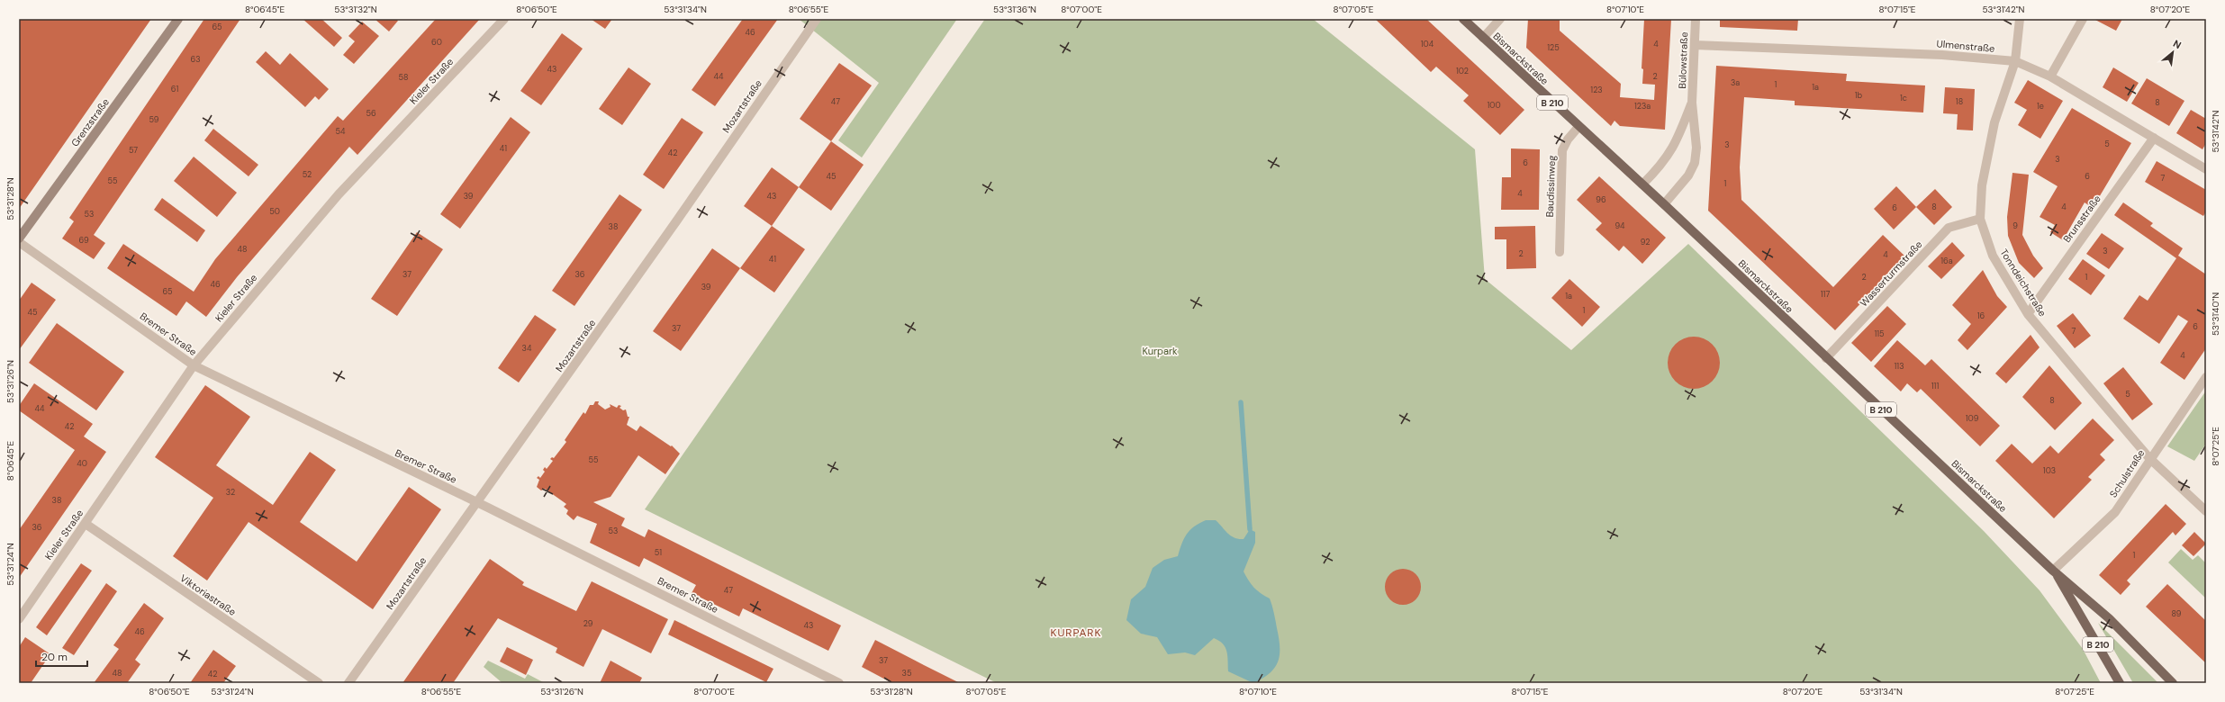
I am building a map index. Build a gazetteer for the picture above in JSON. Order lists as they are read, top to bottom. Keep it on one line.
{"streets":{"main road":["Bismarckstraße","B 210","Grenzstraße"],"street":["Ulmenstraße","Bülowstraße","Kieler Straße","Mozartstraße","Baudissinweg","Brunsstraße","Wasserturmstraße","Tonndeichstraße","Bremer Straße","Schulstraße","Viktoriastraße"]},"crossings":[["Ulmenstraße","Bülowstraße"],["Ulmenstraße","Brunsstraße"],["Ulmenstraße","Tonndeichstraße"],["Bismarckstraße","Bülowstraße"],["Bismarckstraße","Baudissinweg"],["Bismarckstraße","Wasserturmstraße"],["Bismarckstraße","Schulstraße"],["Kieler Straße","Bremer Straße"],["Kieler Straße","Viktoriastraße"],["Mozartstraße","Bremer Straße"],["Brunsstraße","Tonndeichstraße"],["Wasserturmstraße","Tonndeichstraße"],["Tonndeichstraße","Schulstraße"]],"districts":["KURPARK"],"parks":["Kurpark"],"house_numbers":["65","46","60","104","4","125","63","43","102","44","2","58","3a","1","1a","61","123","1b","1c","47","18","8","100","123a","1e","56","59","54","5","3","41","57","42","3","6","52","45","6","7","55","1","4","39","43","96","8","4","6","50","53","94","9","38","69","92","48","3","2","4","41","16a","37","36","2","1","46","39","65","117","1a","1","45","16","6","37","7","115","34","4","113","111","5","8","44","109","42","55","40","103","32","38","36","53","51","1","47","89","29","43","46","37","48","35","42"],"scale_bar":"20 m","north":"top right","coordinates":["8°06'45\"E","53°31'32\"N","8°06'50\"E","53°31'34\"N","8°06'55\"E","53°31'36\"N","8°07'00\"E","8°07'05\"E","8°07'10\"E","8°07'15\"E","53°31'42\"N","8°07'20\"E","53°31'28\"N","53°31'40\"N","53°31'26\"N","8°07'25\"E","53°31'24\"N"]}
